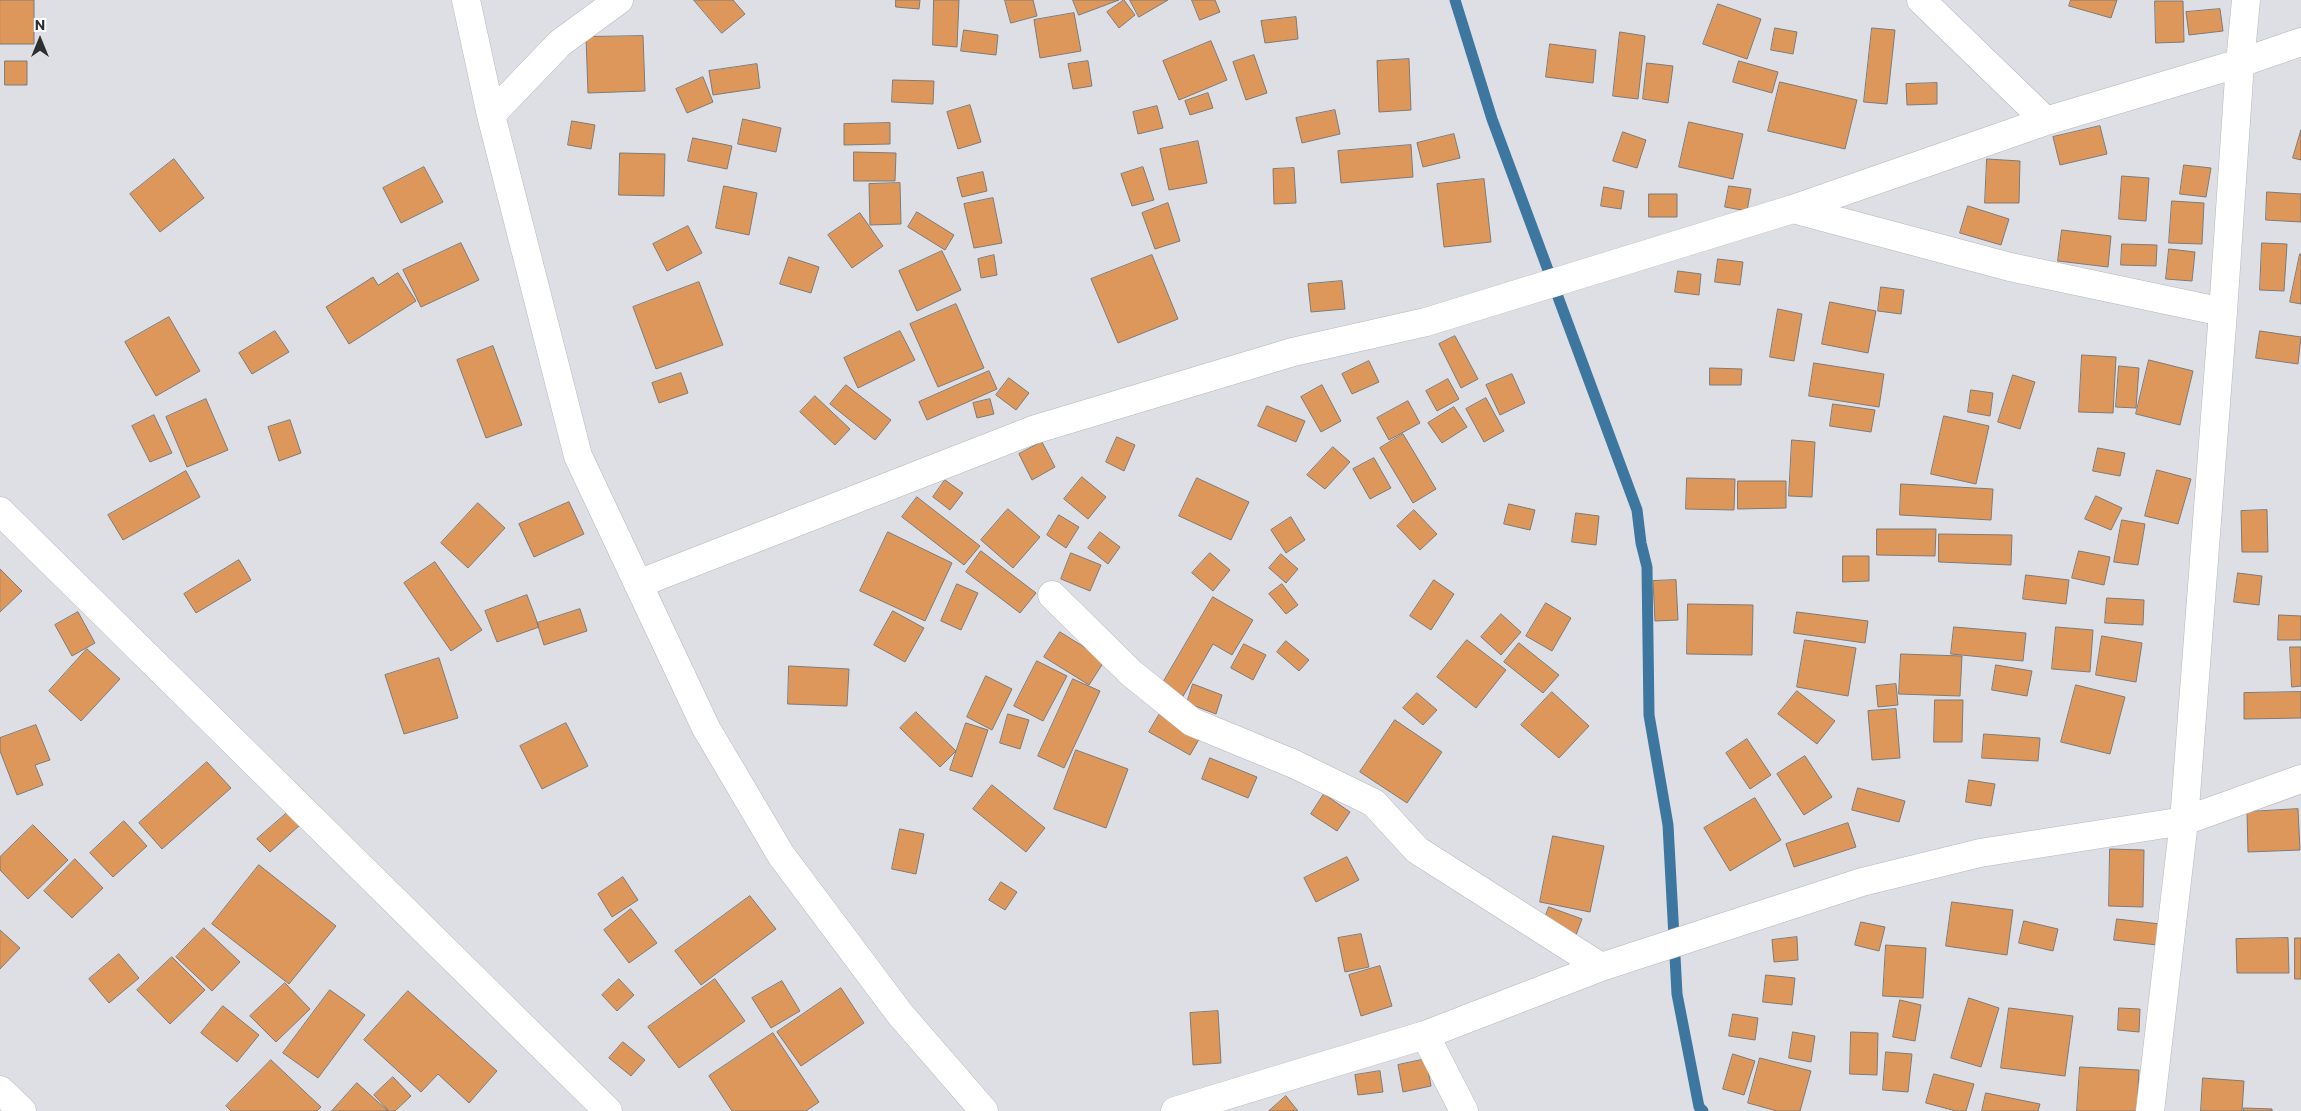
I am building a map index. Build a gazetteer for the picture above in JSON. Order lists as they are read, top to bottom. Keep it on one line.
{"north":"top"}
